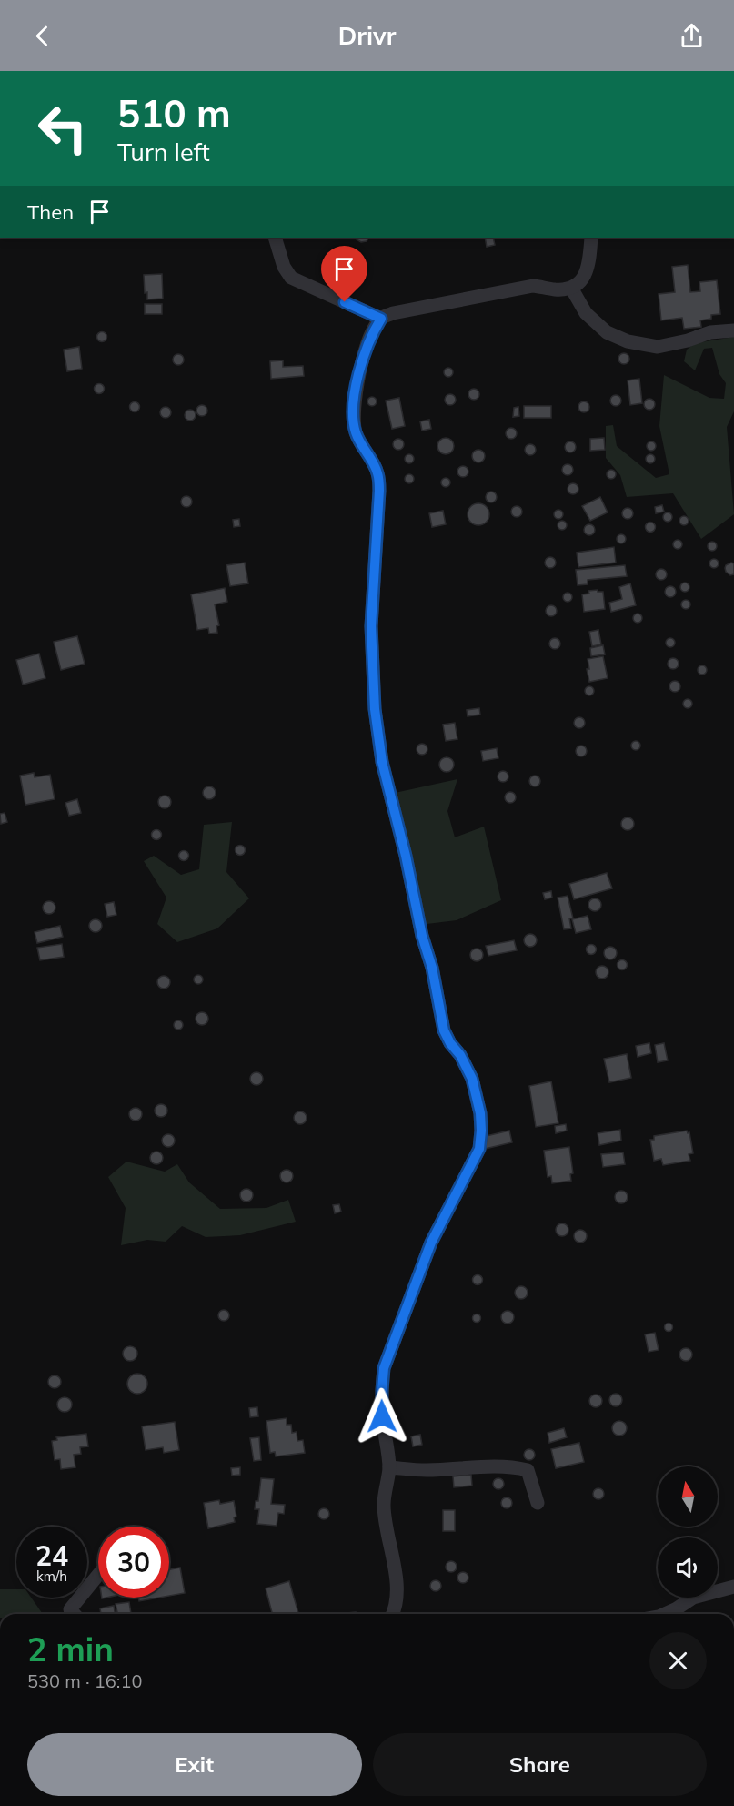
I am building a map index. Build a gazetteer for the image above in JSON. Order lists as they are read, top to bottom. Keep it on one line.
{"north":"top","page":{"header":"Drivr","turn":["510 m","Turn left"],"then":"Then","speed":"24 km/h","limit":"30","heading":["2 min","530 m · 16:10"],"buttons":["Exit","Share"]}}
